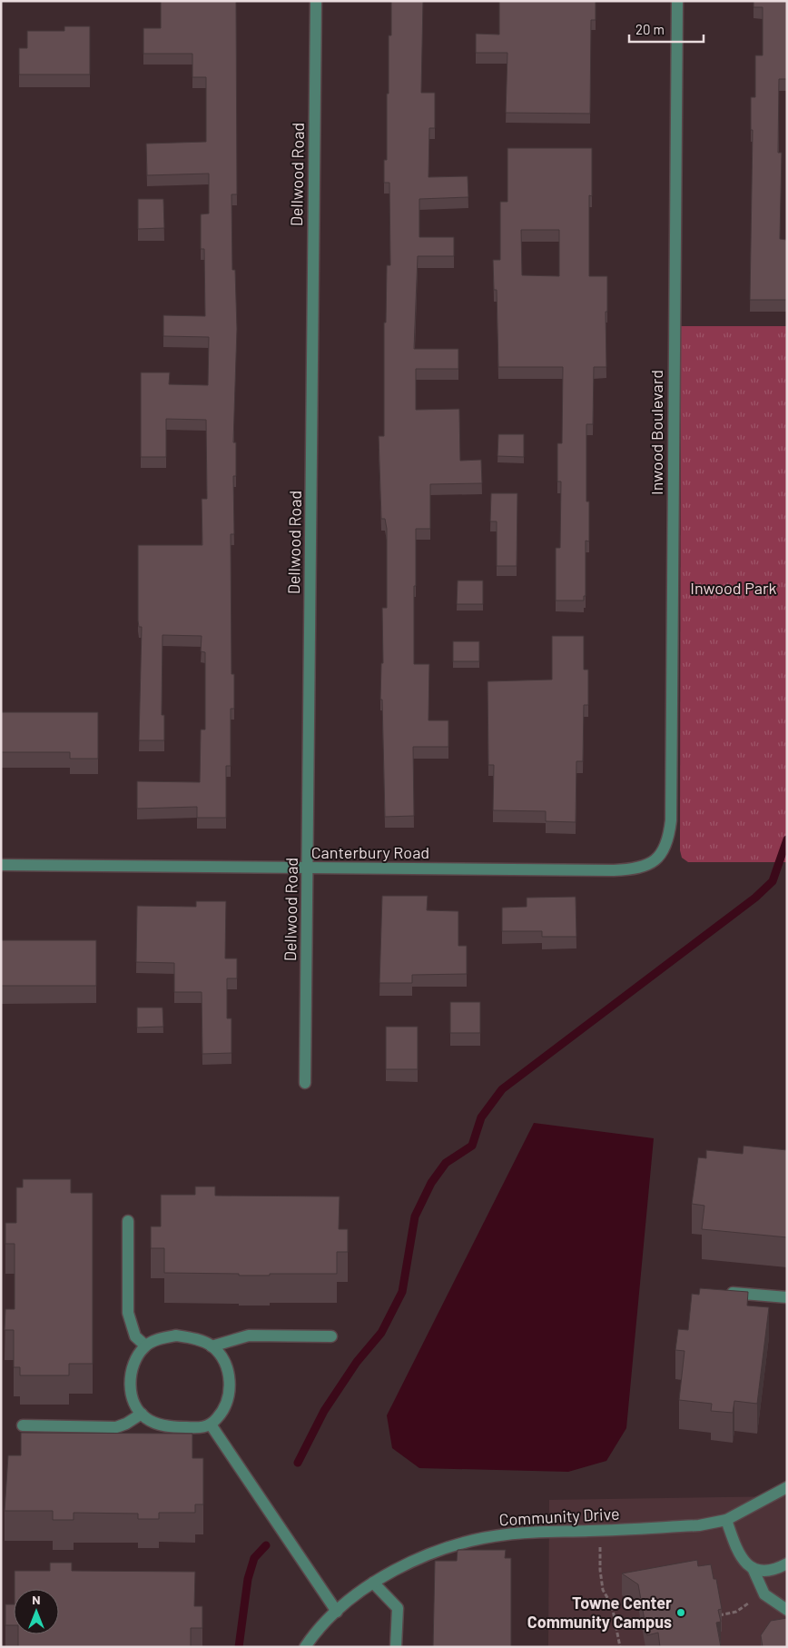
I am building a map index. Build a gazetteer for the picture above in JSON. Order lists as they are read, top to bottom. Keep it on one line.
{"streets":{"street":["Dellwood Road","Inwood Boulevard","Canterbury Road","Community Drive"]},"crossings":[["Dellwood Road","Canterbury Road"],["Inwood Boulevard","Canterbury Road"]],"parks":["Inwood Park"],"places":["Towne Center Community Campus"],"scale_bar":"20 m","north":"top"}
